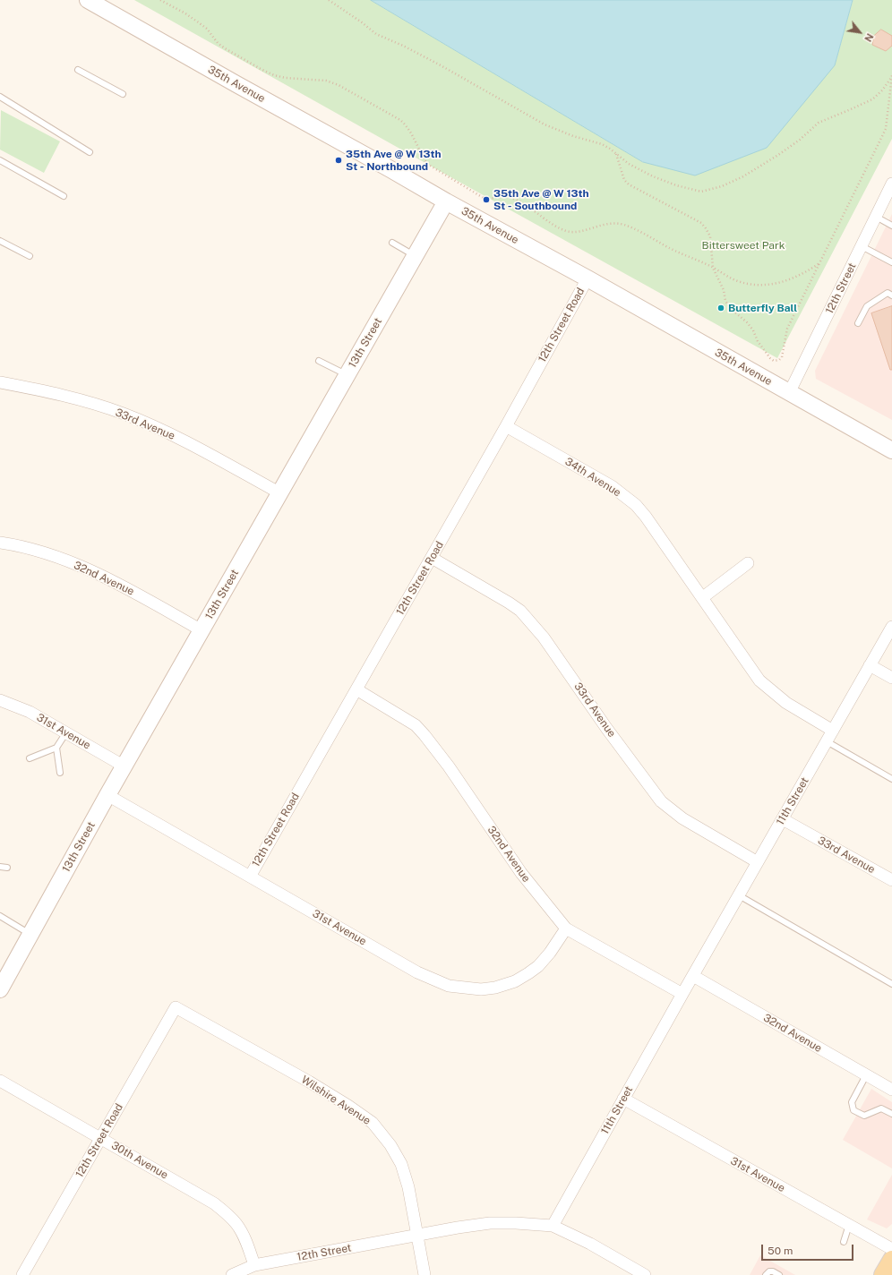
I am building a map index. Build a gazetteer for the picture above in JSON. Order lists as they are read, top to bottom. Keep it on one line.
{"streets":{"main road":["35th Avenue","13th Street"],"street":["12th Street","12th Street Road","33rd Avenue","34th Avenue","32nd Avenue","31st Avenue","11th Street","Wilshire Avenue","30th Avenue"]},"crossings":[["35th Avenue","12th Street"],["35th Avenue","12th Street Road"],["35th Avenue","13th Street"],["12th Street","11th Street"],["12th Street","Wilshire Avenue"],["12th Street","30th Avenue"],["12th Street Road","33rd Avenue"],["12th Street Road","34th Avenue"],["12th Street Road","32nd Avenue"],["12th Street Road","31st Avenue"],["12th Street Road","Wilshire Avenue"],["12th Street Road","30th Avenue"],["13th Street","33rd Avenue"],["13th Street","32nd Avenue"],["13th Street","31st Avenue"],["33rd Avenue","11th Street"],["34th Avenue","11th Street"],["32nd Avenue","31st Avenue"],["32nd Avenue","11th Street"],["31st Avenue","11th Street"]],"parks":["Bittersweet Park"],"places":["35th Ave @ W 13th St - Northbound","35th Ave @ W 13th St - Southbound","Butterfly Ball"],"scale_bar":"50 m","north":"bottom right"}
